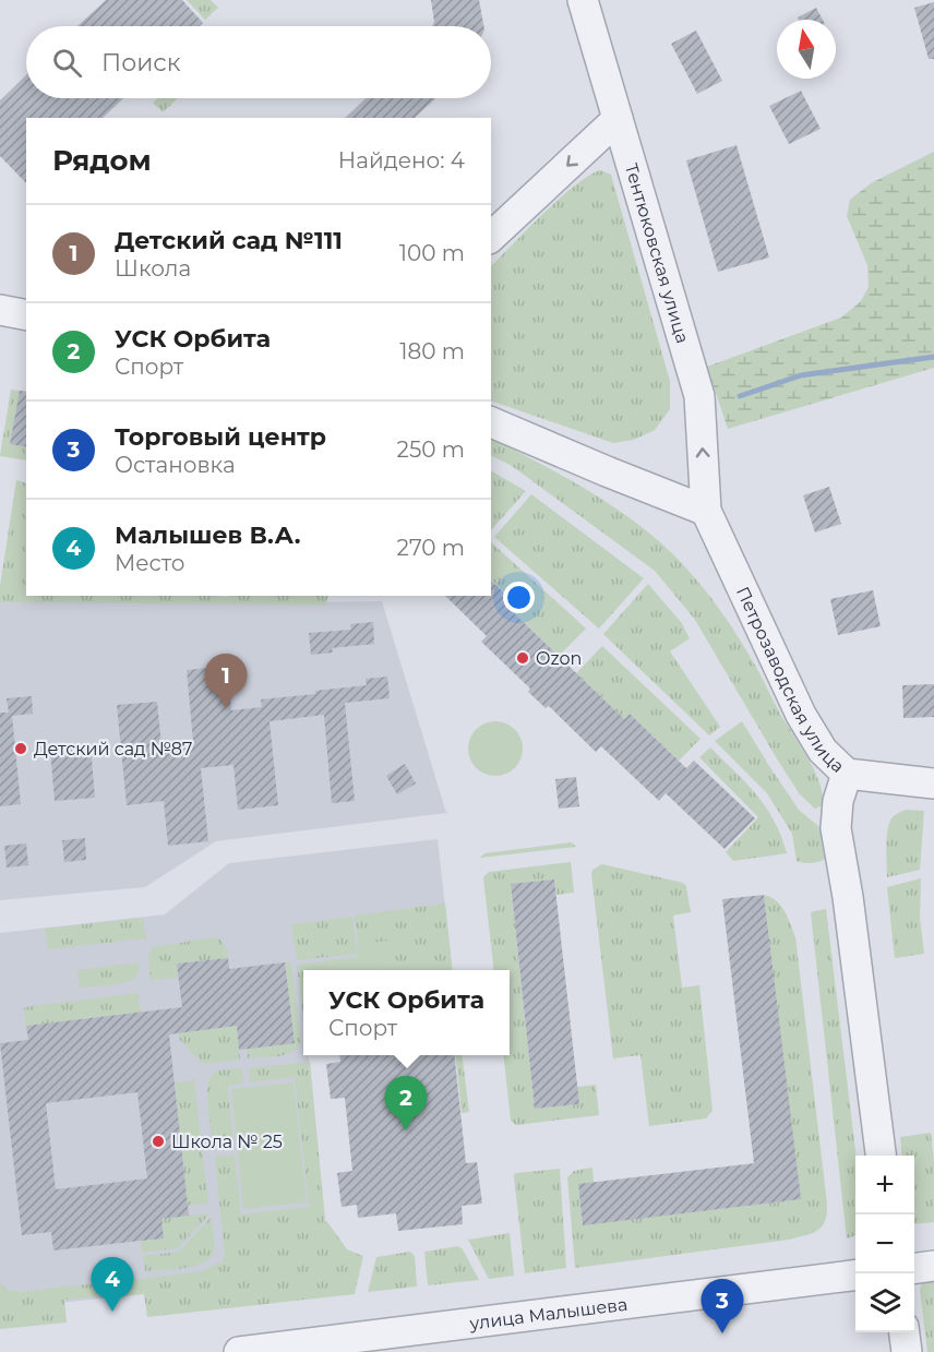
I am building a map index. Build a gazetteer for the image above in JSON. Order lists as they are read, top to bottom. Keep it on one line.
{"streets":{"street":["Тентюковская улица","Петрозаводская улица","улица Малышева"]},"crossings":[["Тентюковская улица","Петрозаводская улица"]],"one_way":["Тентюковская улица"],"places":["Ozon","Детский сад №87","Школа № 25"],"north":"top","page":{"search":"Поиск","heading":["Рядом","Найдено: 4"],"list":[{"mark":"1","name":"Детский сад №111","note":"Школа","value":"100 m"},{"mark":"2","name":"УСК Орбита","note":"Спорт","value":"180 m"},{"mark":"3","name":"Торговый центр","note":"Остановка","value":"250 m"},{"mark":"4","name":"Малышев В.А.","note":"Место","value":"270 m"}],"pins":["1","2","4","3"],"popup":["УСК Орбита","Спорт"],"map_buttons":["+","−"]}}
